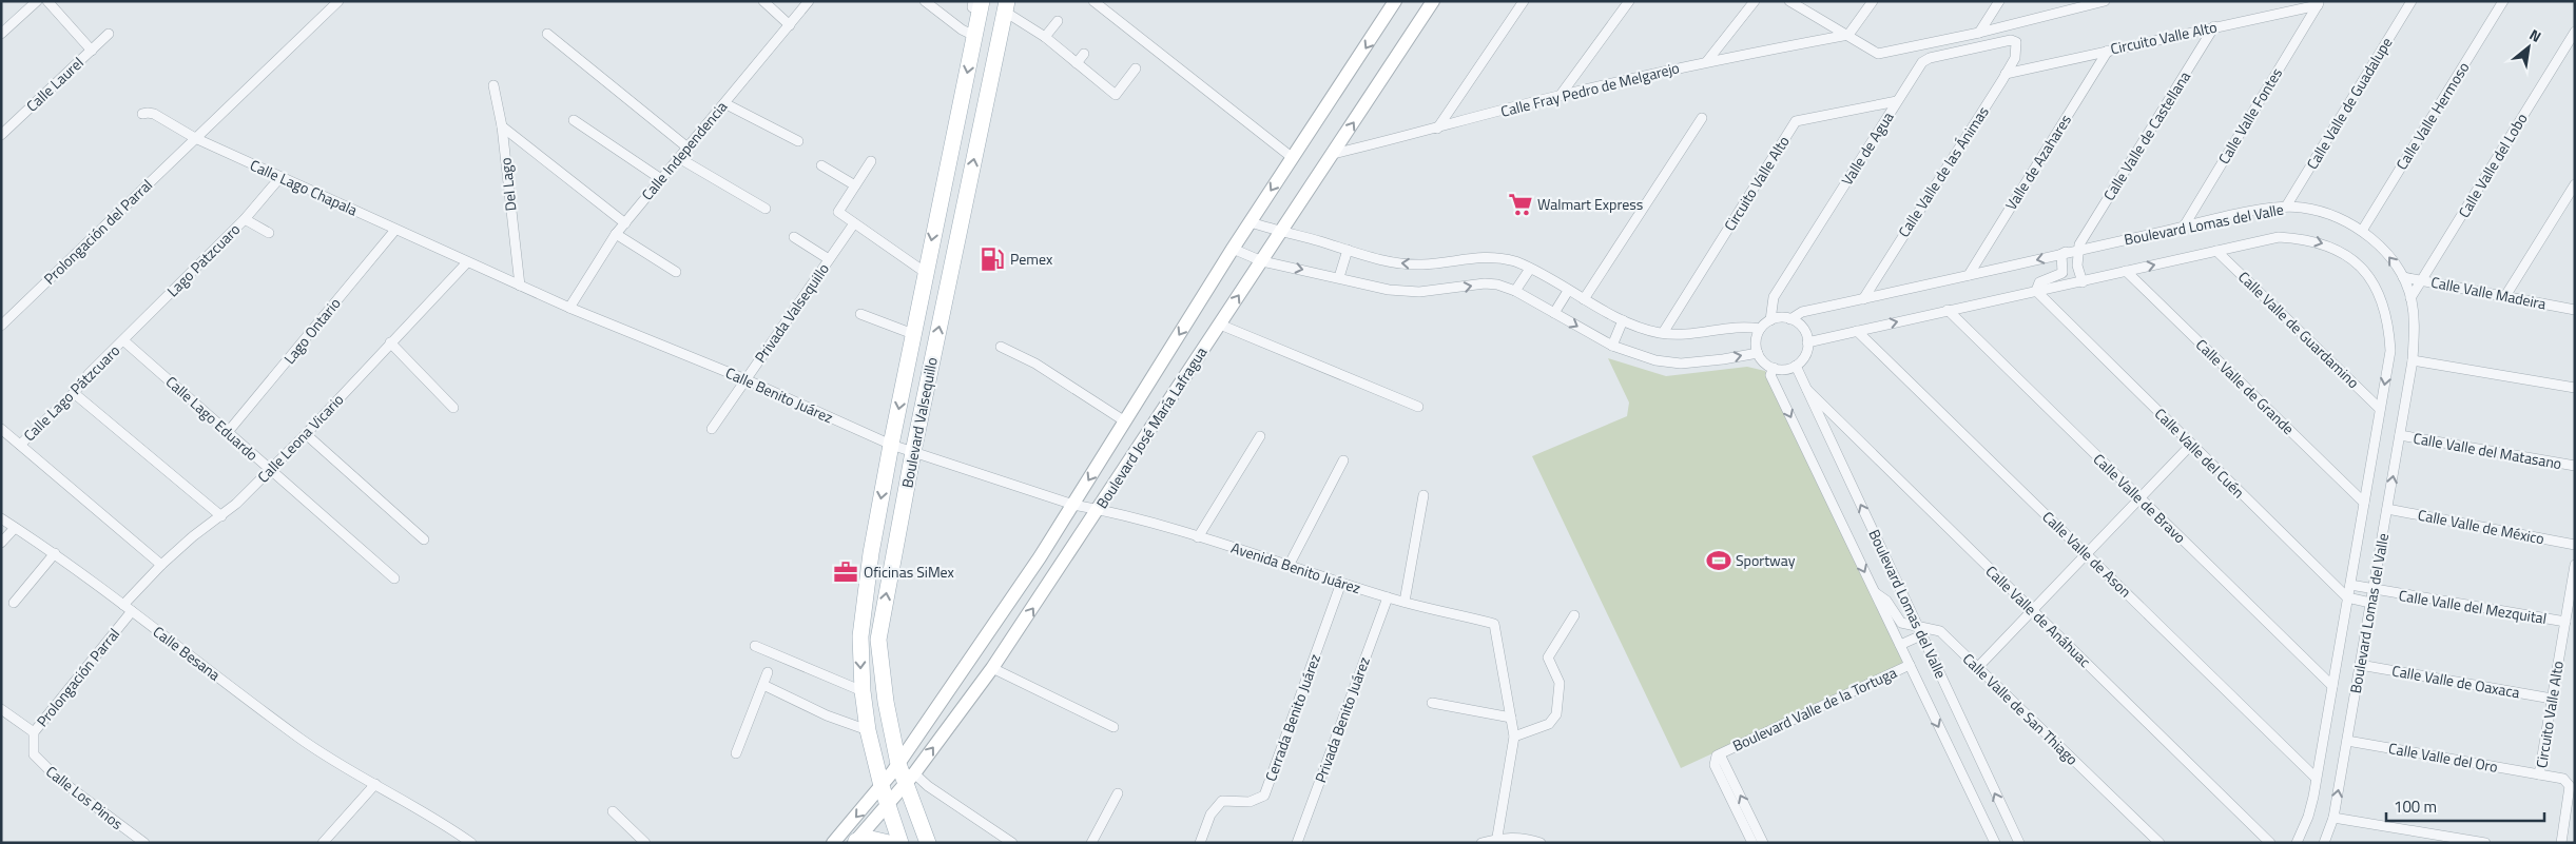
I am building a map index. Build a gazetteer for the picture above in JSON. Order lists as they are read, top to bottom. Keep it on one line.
{"streets":{"main road":["Boulevard Valsequillo","Boulevard José María Lafragua"],"street":["Circuito Valle Alto","Calle Laurel","Calle Fray Pedro de Melgarejo","Calle Valle de Guadalupe","Calle Valle Fontes","Calle Valle Hermoso","Calle Valle de Castellana","Valle de Agua","Calle Independencia","Valle de Azahares","Calle Valle del Lobo","Calle Valle de las Ánimas","Del Lago","Calle Lago Chapala","Boulevard Lomas del Valle","Prolongación del Parral","Lago Patzcuaro","Calle Valle Madeira","Privada Valsequillo","Calle Valle de Guardamino","Lago Ontario","Calle Valle de Grande","Calle Lago Pátzcuaro","Calle Benito Juárez","Calle Lago Eduardo","Calle Leona Vicario","Calle Valle del Matasano","Calle Valle del Cuén","Calle Valle de Bravo","Calle Valle de México","Calle Valle de Ason","Avenida Benito Juárez","Calle Valle del Mezquital","Calle Valle de Anáhuac","Calle Besana","Prolongación Parral","Calle Valle de Oaxaca","Boulevard Valle de la Tortuga","Calle Valle de San Thiago","Cerrada Benito Juárez","Privada Benito Juárez","Calle Valle del Oro","Calle Los Pinos"]},"crossings":[["Circuito Valle Alto","Calle Valle Fontes"],["Circuito Valle Alto","Calle Valle de Castellana"],["Circuito Valle Alto","Valle de Agua"],["Circuito Valle Alto","Valle de Azahares"],["Circuito Valle Alto","Calle Valle de las Ánimas"],["Circuito Valle Alto","Calle Valle del Mezquital"],["Circuito Valle Alto","Calle Valle de Oaxaca"],["Circuito Valle Alto","Calle Valle del Oro"],["Calle Fray Pedro de Melgarejo","Boulevard José María Lafragua"],["Calle Valle de Guadalupe","Boulevard Lomas del Valle"],["Calle Valle Fontes","Boulevard Lomas del Valle"],["Calle Valle Hermoso","Boulevard Lomas del Valle"],["Calle Valle de Castellana","Boulevard Lomas del Valle"],["Valle de Agua","Calle Valle de las Ánimas"],["Valle de Agua","Boulevard Lomas del Valle"],["Calle Independencia","Calle Benito Juárez"],["Calle Valle del Lobo","Boulevard Lomas del Valle"],["Calle Valle del Lobo","Calle Valle Madeira"],["Del Lago","Calle Benito Juárez"],["Calle Lago Chapala","Prolongación del Parral"],["Calle Lago Chapala","Lago Patzcuaro"],["Calle Lago Chapala","Lago Ontario"],["Calle Lago Chapala","Calle Benito Juárez"],["Calle Lago Chapala","Calle Leona Vicario"],["Boulevard Lomas del Valle","Calle Valle Madeira"],["Boulevard Lomas del Valle","Calle Valle de Guardamino"],["Boulevard Lomas del Valle","Calle Valle de Grande"],["Boulevard Lomas del Valle","Calle Valle del Matasano"],["Boulevard Lomas del Valle","Calle Valle del Cuén"],["Boulevard Lomas del Valle","Calle Valle de Bravo"],["Boulevard Lomas del Valle","Calle Valle de México"],["Boulevard Lomas del Valle","Calle Valle de Ason"],["Boulevard Lomas del Valle","Calle Valle del Mezquital"],["Boulevard Lomas del Valle","Calle Valle de Anáhuac"],["Boulevard Lomas del Valle","Calle Valle de Oaxaca"],["Boulevard Lomas del Valle","Boulevard Valle de la Tortuga"],["Boulevard Lomas del Valle","Calle Valle de San Thiago"],["Boulevard Lomas del Valle","Calle Valle del Oro"],["Lago Patzcuaro","Calle Lago Pátzcuaro"],["Lago Patzcuaro","Calle Lago Eduardo"],["Privada Valsequillo","Calle Benito Juárez"],["Lago Ontario","Calle Lago Eduardo"],["Calle Lago Pátzcuaro","Calle Lago Eduardo"],["Calle Benito Juárez","Boulevard Valsequillo"],["Calle Benito Juárez","Boulevard José María Lafragua"],["Calle Benito Juárez","Calle Leona Vicario"],["Calle Benito Juárez","Avenida Benito Juárez"],["Calle Lago Eduardo","Calle Leona Vicario"],["Boulevard Valsequillo","Boulevard José María Lafragua"],["Boulevard José María Lafragua","Avenida Benito Juárez"],["Calle Leona Vicario","Calle Besana"],["Avenida Benito Juárez","Cerrada Benito Juárez"],["Avenida Benito Juárez","Privada Benito Juárez"],["Calle Besana","Prolongación Parral"],["Prolongación Parral","Calle Los Pinos"]],"places":{"supermarket":["Walmart Express"],"fuel station":["Pemex"],"sports":["Sportway"],"office":["Oficinas SiMex"]},"scale_bar":"100 m","north":"top right"}
